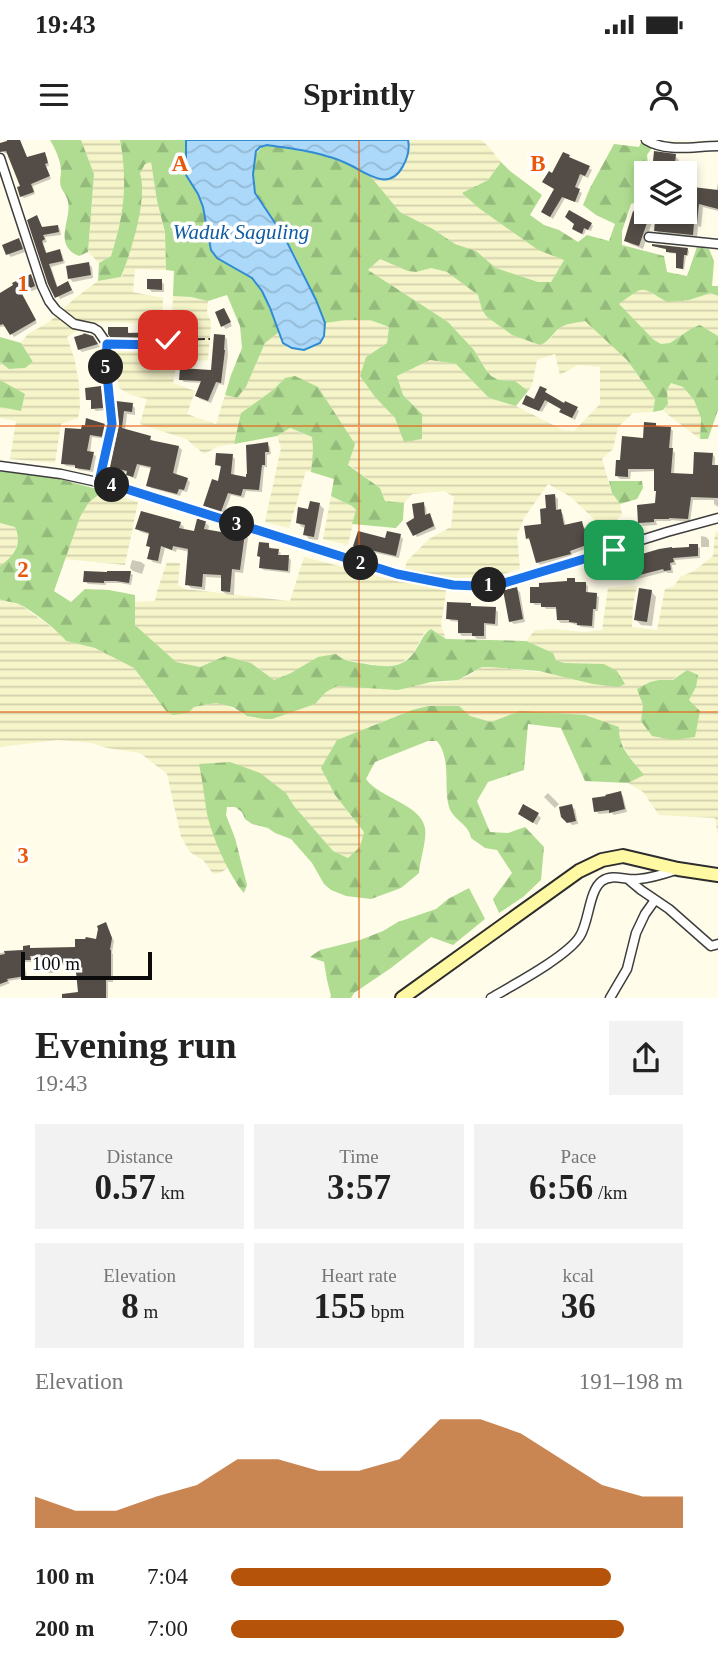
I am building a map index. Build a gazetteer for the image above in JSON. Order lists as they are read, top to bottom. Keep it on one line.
{"water":["Waduk Saguling"],"scale_bar":"100 m","page":{"status":"19:43","header":"Sprintly","pins":["5","4","3","2","1"],"scale":"100 m","heading":["Evening run","19:43"],"stats":[["Distance","0.57 km"],["Time","3:57"],["Pace","6:56 /km"],["Elevation","8 m"],["Heart rate","155 bpm"],["kcal","36"]],"chart":["Elevation","191–198 m"],"list":[{"name":"100 m","note":"7:04"},{"name":"200 m","note":"7:00"}]},"grid":{"columns":["A","B"],"rows":["1","2","3"]}}
